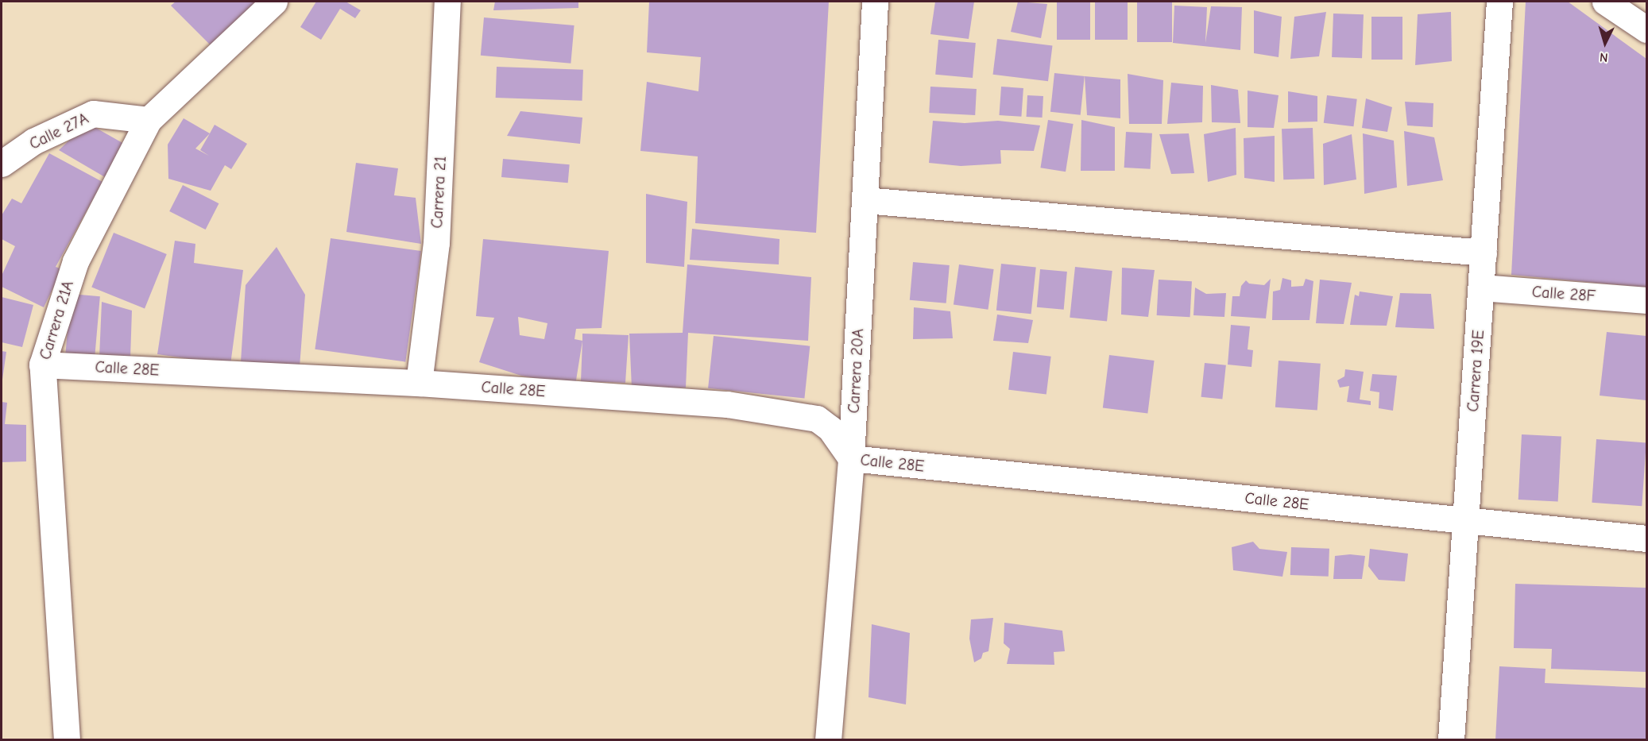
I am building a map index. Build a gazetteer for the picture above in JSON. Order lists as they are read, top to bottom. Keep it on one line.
{"streets":{"street":["Calle 27A","Carrera 21","Calle 28F","Carrera 21A","Calle 28E","Carrera 20A","Carrera 19E"]},"crossings":[["Calle 27A","Carrera 21A"],["Carrera 21","Calle 28E"],["Calle 28F","Carrera 19E"],["Carrera 21A","Calle 28E"],["Calle 28E","Carrera 20A"],["Calle 28E","Carrera 19E"]],"north":"bottom"}
